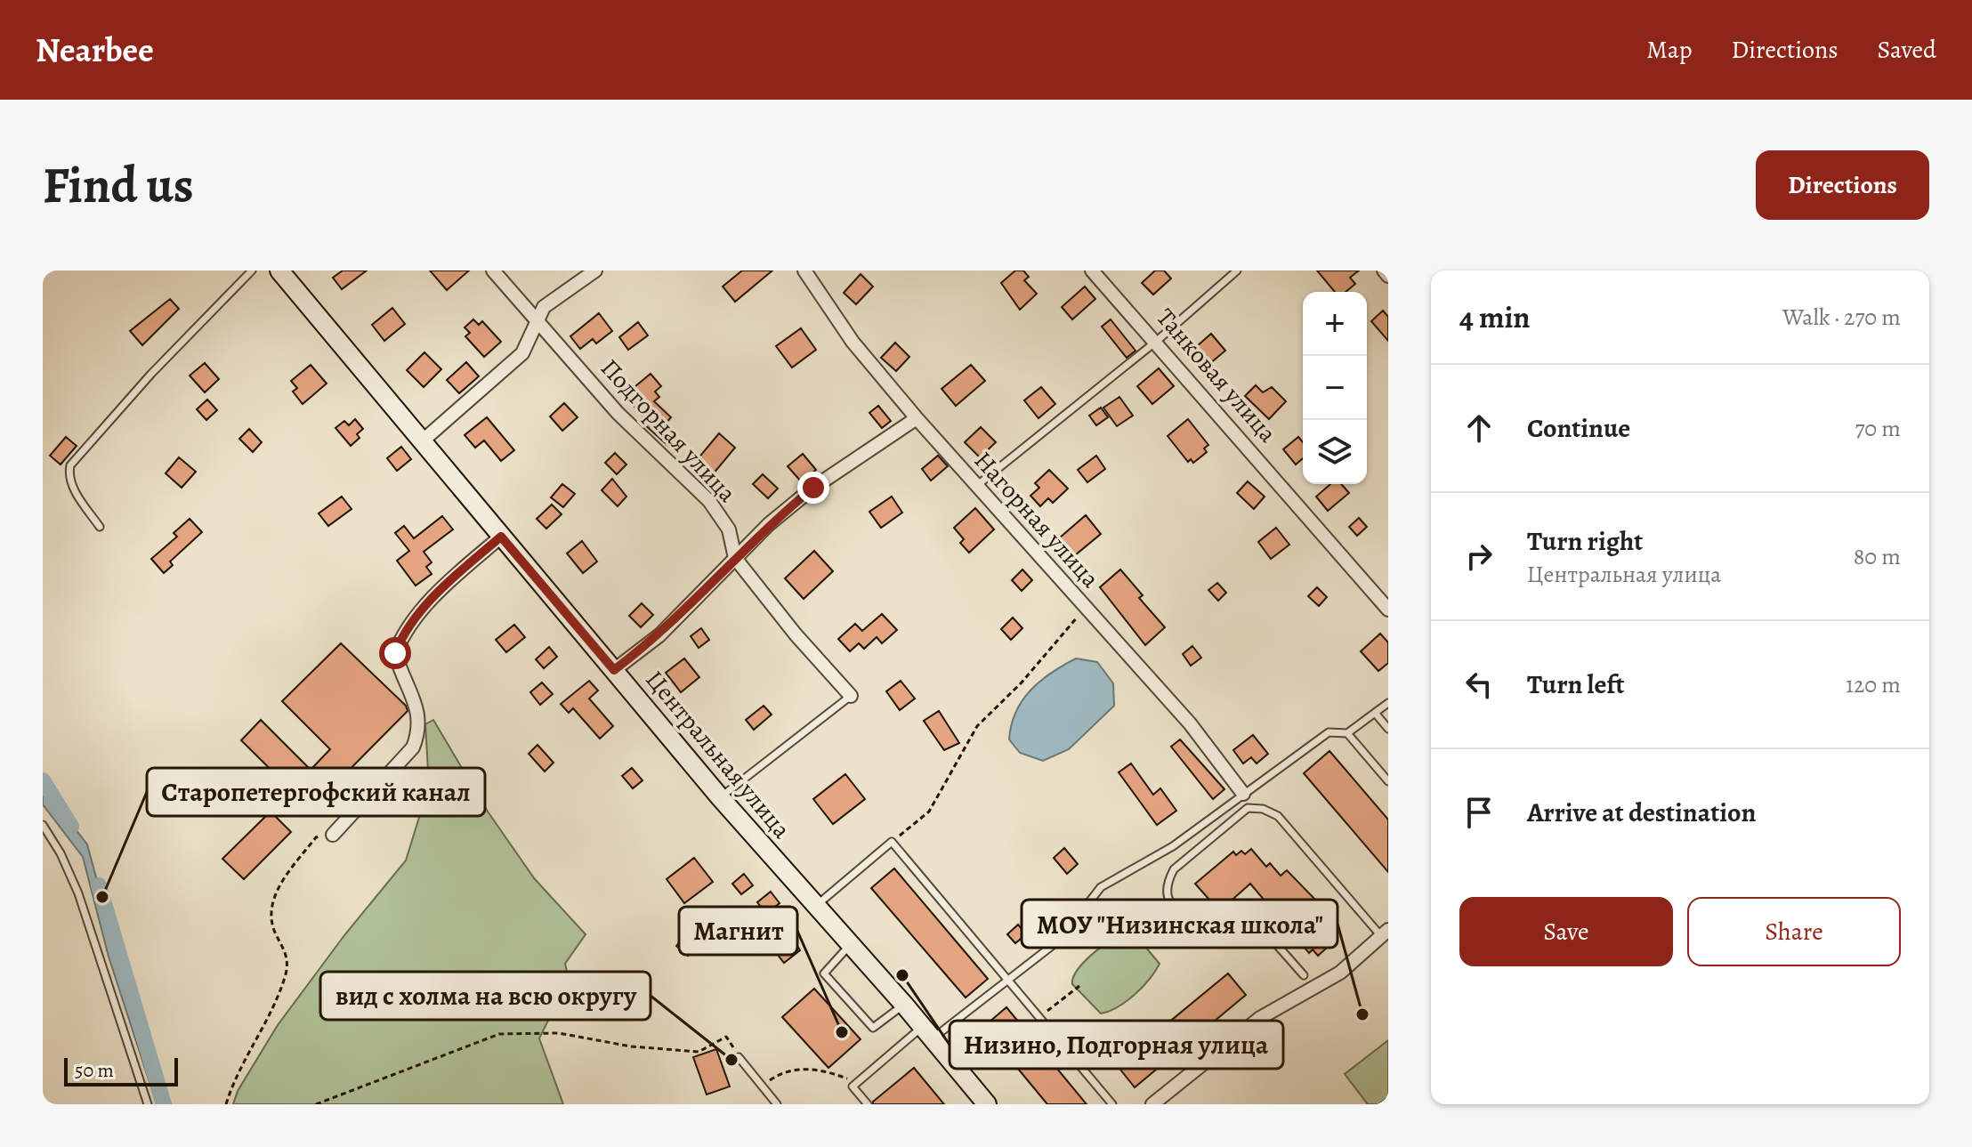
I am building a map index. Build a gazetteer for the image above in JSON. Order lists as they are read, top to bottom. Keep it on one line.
{"streets":{"street":["Танковая улица","Подгорная улица","Нагорная улица","Центральная улица"]},"places":["Старопетергофский канал","Низино, Подгорная улица","МОУ \"Низинская школа\"","Магнит","вид с холма на всю округу"],"scale_bar":"50 m","page":{"header":"Nearbee","nav":["Map","Directions","Saved"],"buttons":["Directions",["Save","Share"]],"title":"Find us","heading":["4 min","Walk · 270 m"],"map_buttons":["+","−"],"list":[["Continue","70 m"],["Turn right","Центральная улица","80 m"],["Turn left","120 m"],"Arrive at destination"],"scale":"50 m"}}
